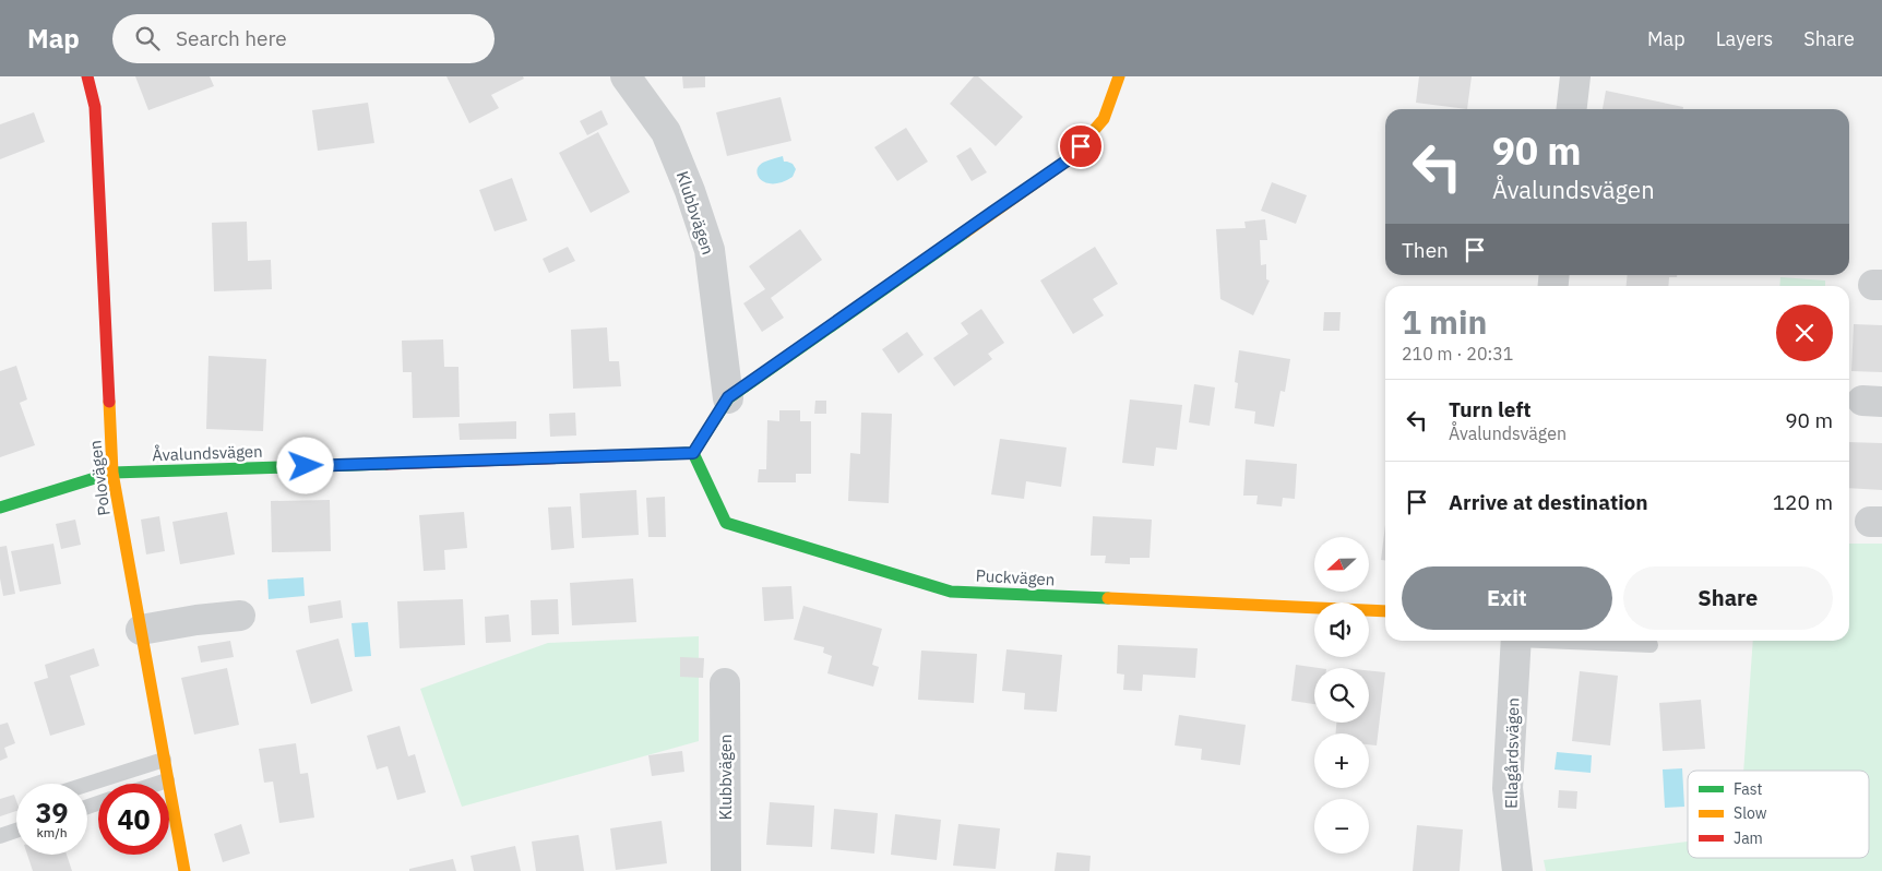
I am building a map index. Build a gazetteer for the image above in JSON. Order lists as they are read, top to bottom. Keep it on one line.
{"streets":{"street":["Klubbvägen","Åvalundsvägen","Polovägen","Puckvägen","Ellagårdsvägen"]},"crossings":[["Åvalundsvägen","Polovägen"],["Åvalundsvägen","Puckvägen"]],"legend":["Fast","Slow","Jam"],"north":"left","page":{"header":"Map","search":"Search here","nav":["Map","Layers","Share"],"turn":["90 m","Åvalundsvägen"],"then":"Then","heading":["1 min","210 m · 20:31"],"list":[{"name":"Turn left","note":"Åvalundsvägen","value":"90 m"},{"name":"Arrive at destination","value":"120 m"}],"map_buttons":["+","−"],"buttons":["Exit","Share"],"speed":"39 km/h","limit":"40"}}
